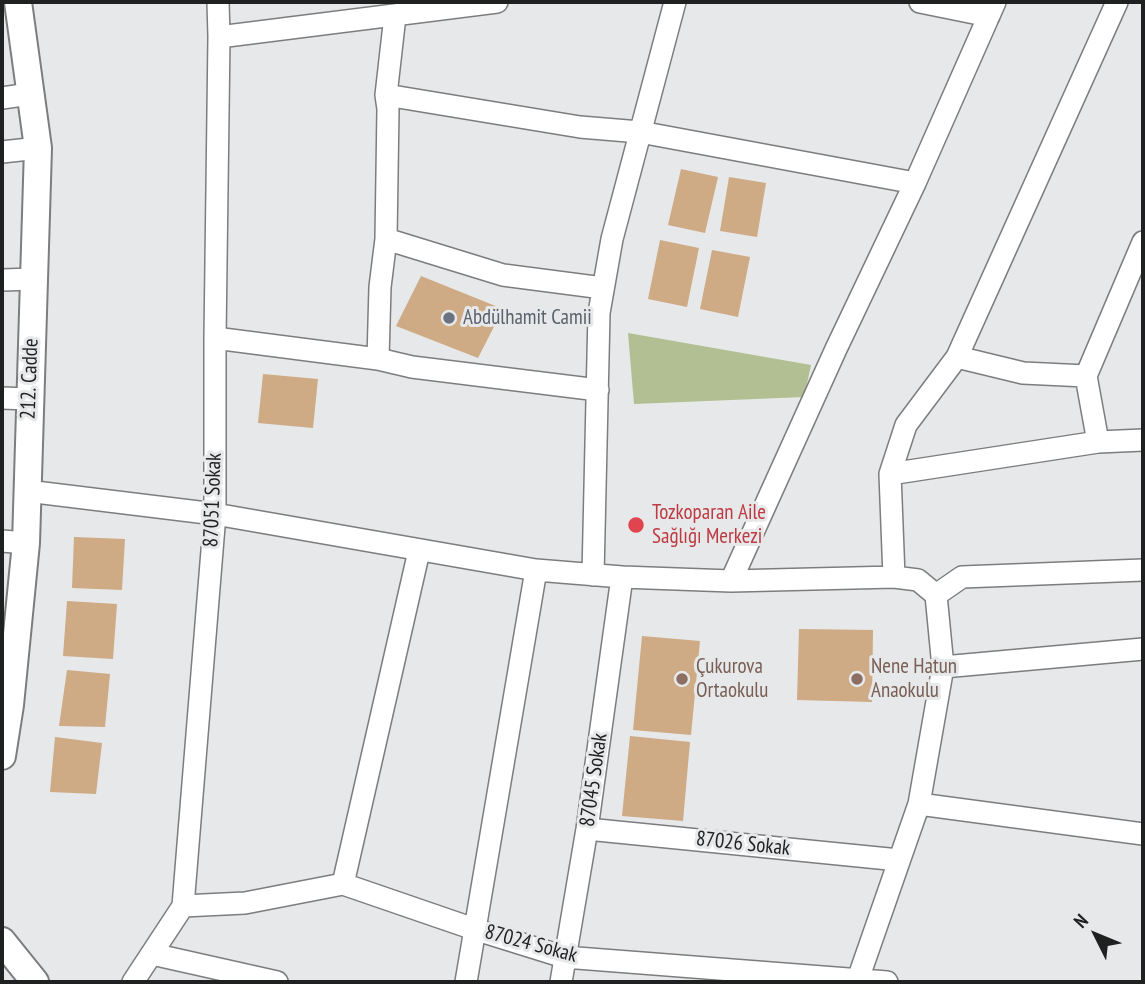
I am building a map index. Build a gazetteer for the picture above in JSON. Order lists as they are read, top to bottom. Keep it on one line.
{"streets":{"street":["212. Cadde","87051 Sokak","87045 Sokak","87026 Sokak","87024 Sokak"]},"crossings":[["87051 Sokak","87024 Sokak"],["87045 Sokak","87026 Sokak"],["87045 Sokak","87024 Sokak"]],"places":["Abdülhamit Camii","Tozkoparan Aile Sağlığı Merkezi","Çukurova Ortaokulu","Nene Hatun Anaokulu"],"north":"top left"}
